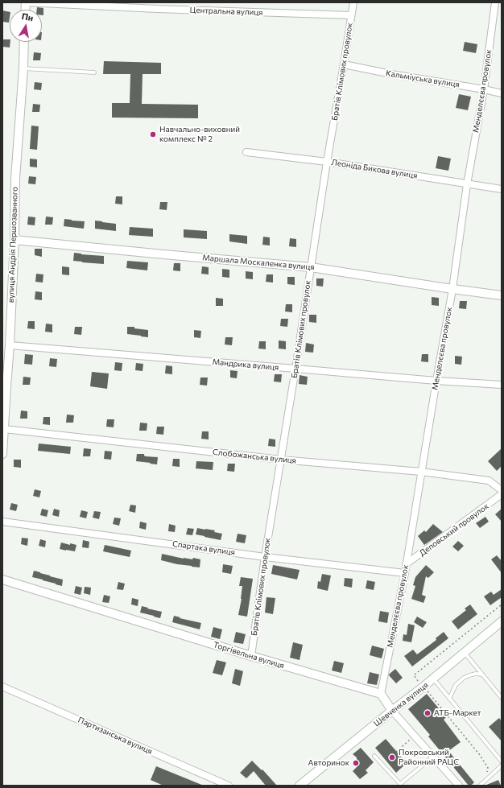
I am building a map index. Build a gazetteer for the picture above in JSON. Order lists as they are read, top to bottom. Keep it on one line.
{"streets":{"street":["Центральна вулиця","Братів Клімових провулок","Кальміуська вулиця","Менделєєва провулок","Леоніда Бикова вулиця","вулиця Андрія Першозванного","Маршала Москаленка вулиця","Мандрика вулиця","Слобожанська вулиця","Деповський провулок","Спартака вулиця","Торгівельна вулиця","Шевченка вулиця","Партизанська вулиця"]},"crossings":[["Центральна вулиця","Братів Клімових провулок"],["Братів Клімових провулок","Кальміуська вулиця"],["Братів Клімових провулок","Леоніда Бикова вулиця"],["Братів Клімових провулок","Маршала Москаленка вулиця"],["Братів Клімових провулок","Мандрика вулиця"],["Братів Клімових провулок","Слобожанська вулиця"],["Братів Клімових провулок","Спартака вулиця"],["Братів Клімових провулок","Торгівельна вулиця"],["Кальміуська вулиця","Менделєєва провулок"],["Менделєєва провулок","Леоніда Бикова вулиця"],["Менделєєва провулок","Маршала Москаленка вулиця"],["Менделєєва провулок","Мандрика вулиця"],["Менделєєва провулок","Слобожанська вулиця"],["Менделєєва провулок","Деповський провулок"],["Менделєєва провулок","Спартака вулиця"],["Менделєєва провулок","Торгівельна вулиця"],["вулиця Андрія Першозванного","Маршала Москаленка вулиця"],["вулиця Андрія Першозванного","Мандрика вулиця"],["вулиця Андрія Першозванного","Слобожанська вулиця"]],"places":["Навчально-виховний комплекс № 2","АТБ-Маркет","Покровський Районний РАЦС","Авторинок"],"north":"top"}
